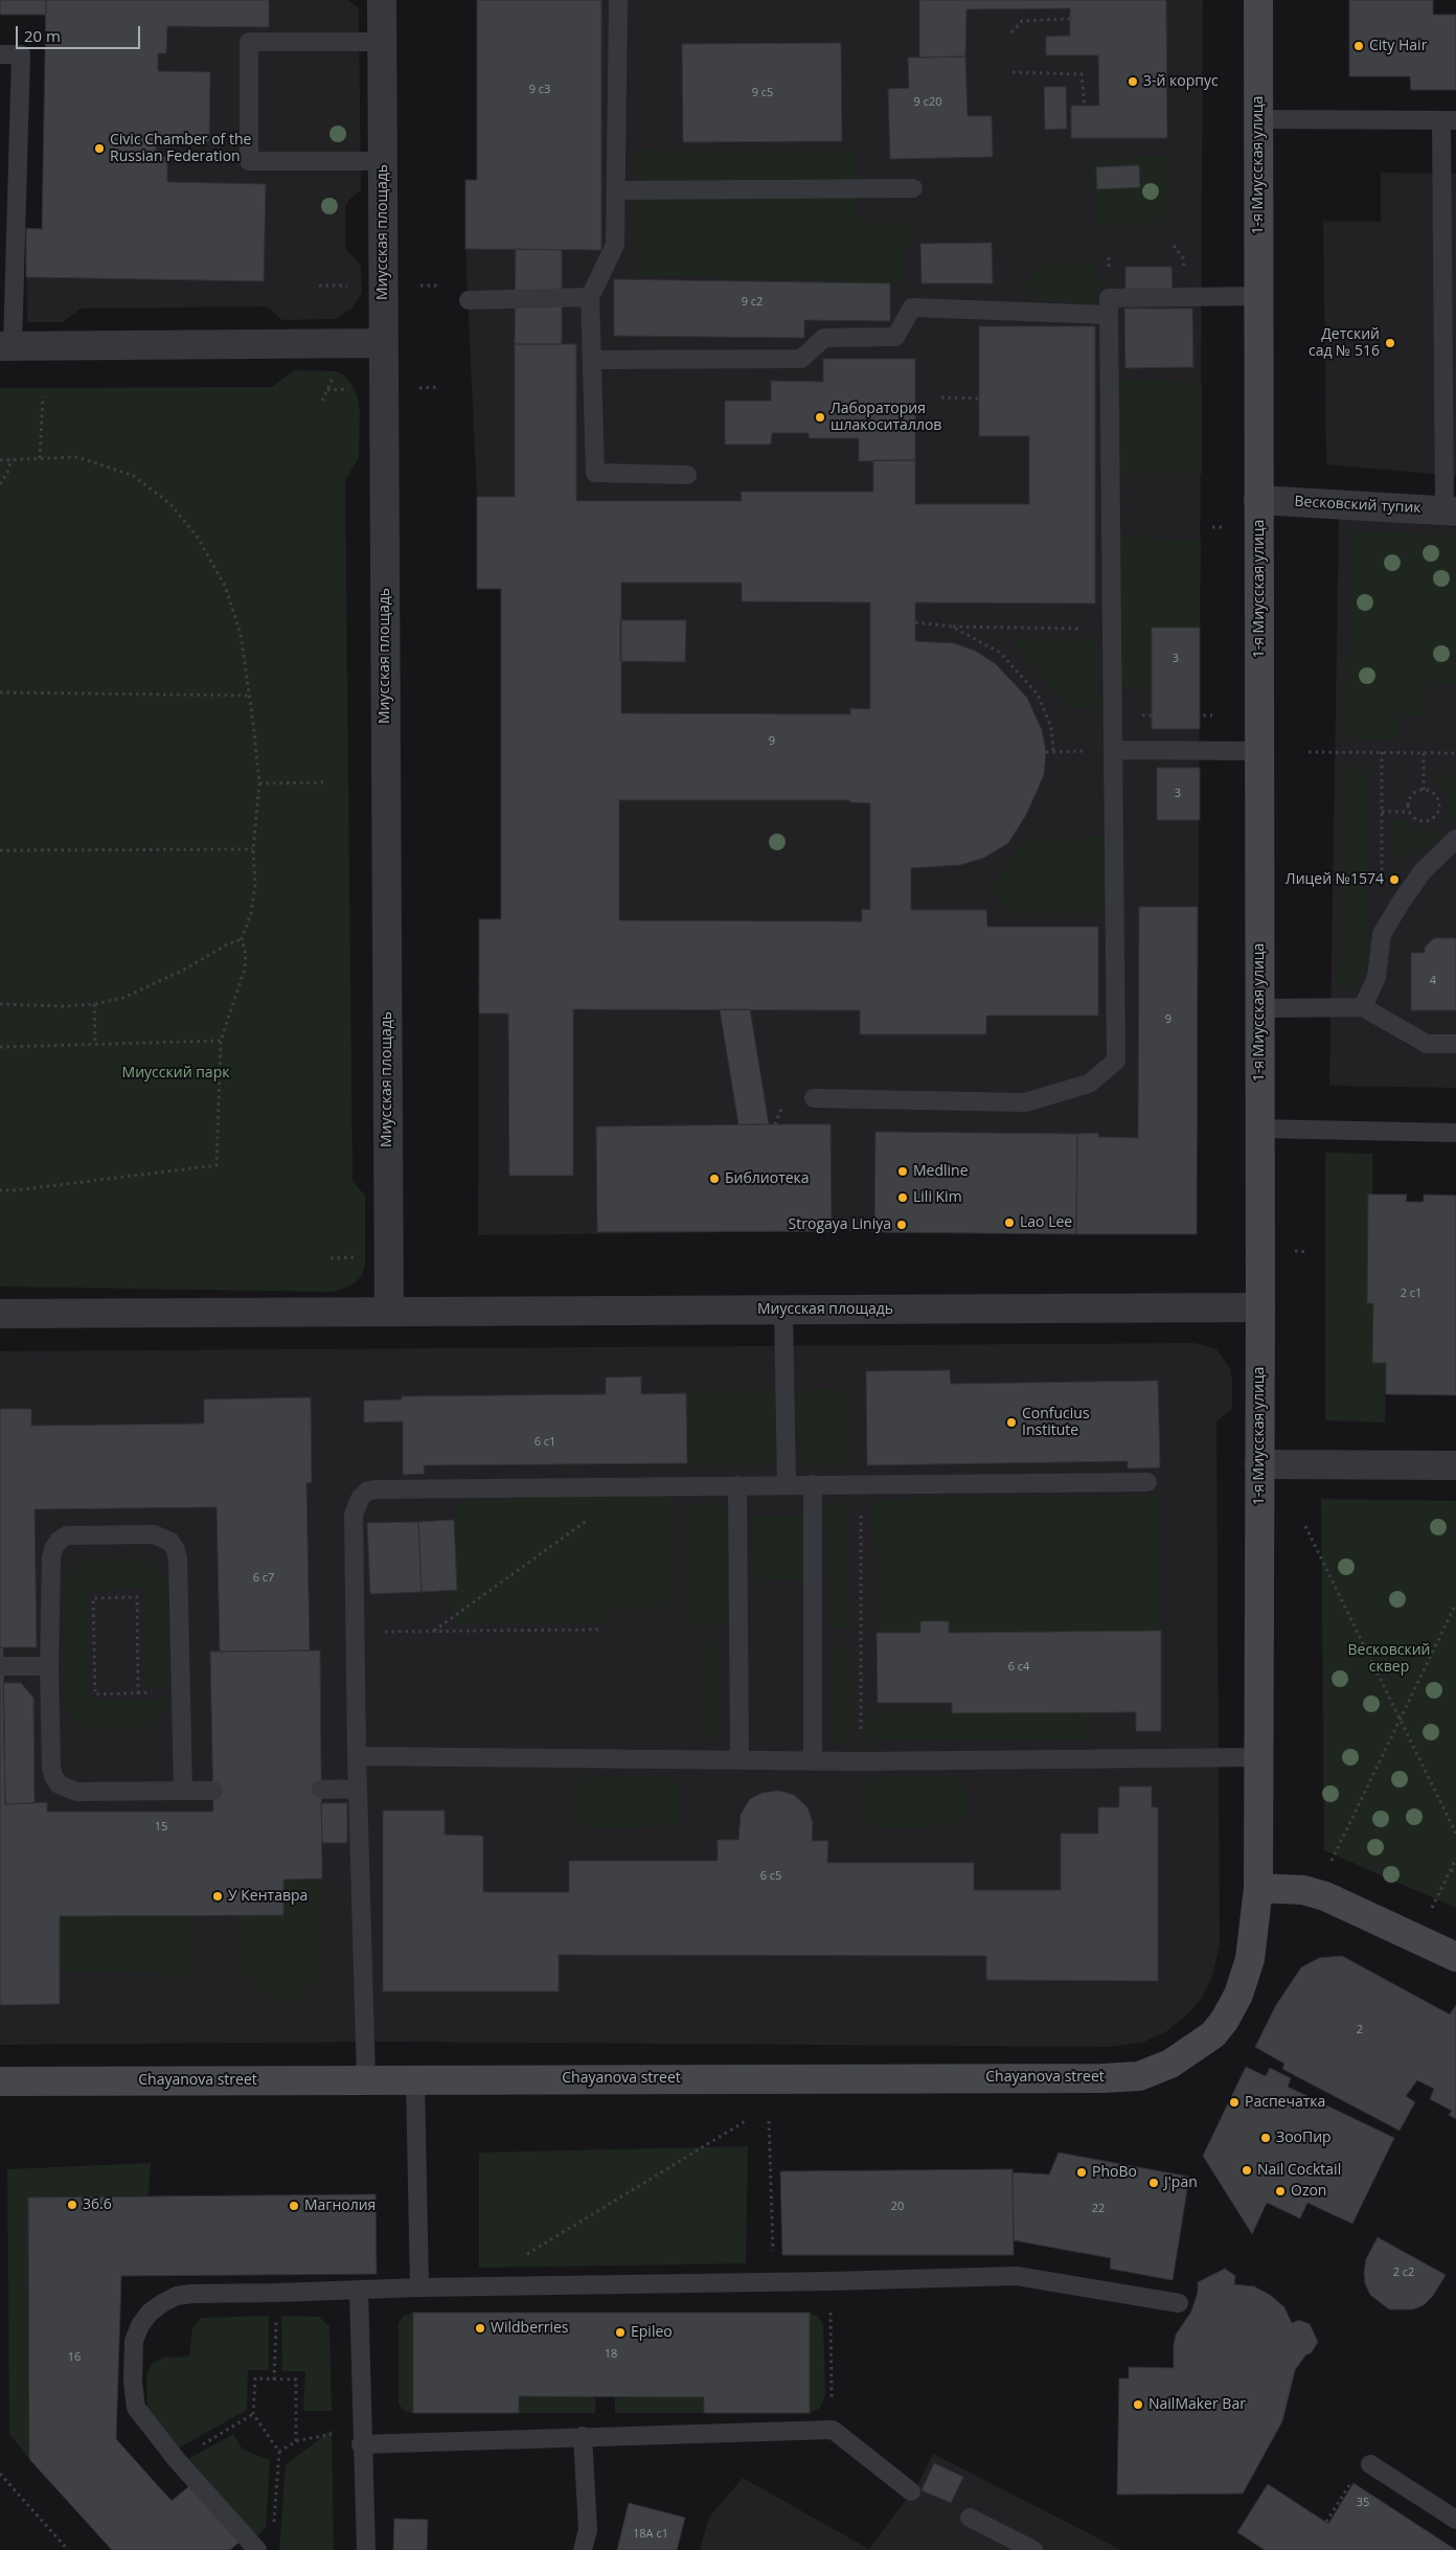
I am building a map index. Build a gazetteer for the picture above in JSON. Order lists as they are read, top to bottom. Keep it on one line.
{"streets":{"street":["1-я Миусская улица","Миусская площадь","Весковский тупик","Chayanova street"]},"crossings":[["1-я Миусская улица","Миусская площадь"],["1-я Миусская улица","Весковский тупик"],["1-я Миусская улица","Chayanova street"]],"parks":["Миусский парк","Весковский сквер"],"places":["City Hair","3-й корпус","Civic Chamber of the Russian Federation","Детский сад № 516","Лаборатория шлакоситаллов","Лицей №1574","Medline","Библиотека","Lili Kim","Lao Lee","Strogaya Liniya","Confucius Institute","У Кентавра","Распечатка","ЗооПир","Nail Cocktail","PhoBo","J'pan","Ozon","36.6","Магнолия","Wildberries","Epileo","NailMaker Bar"],"house_numbers":["9 c3","9 с5","9 c20","9 с2","3","9","3","4","9","2 с1","6 с1","6 с7","6 с4","15","6 с5","2","20","22","2 с2","18","16","35","18А с1"],"scale_bar":"20 m"}
